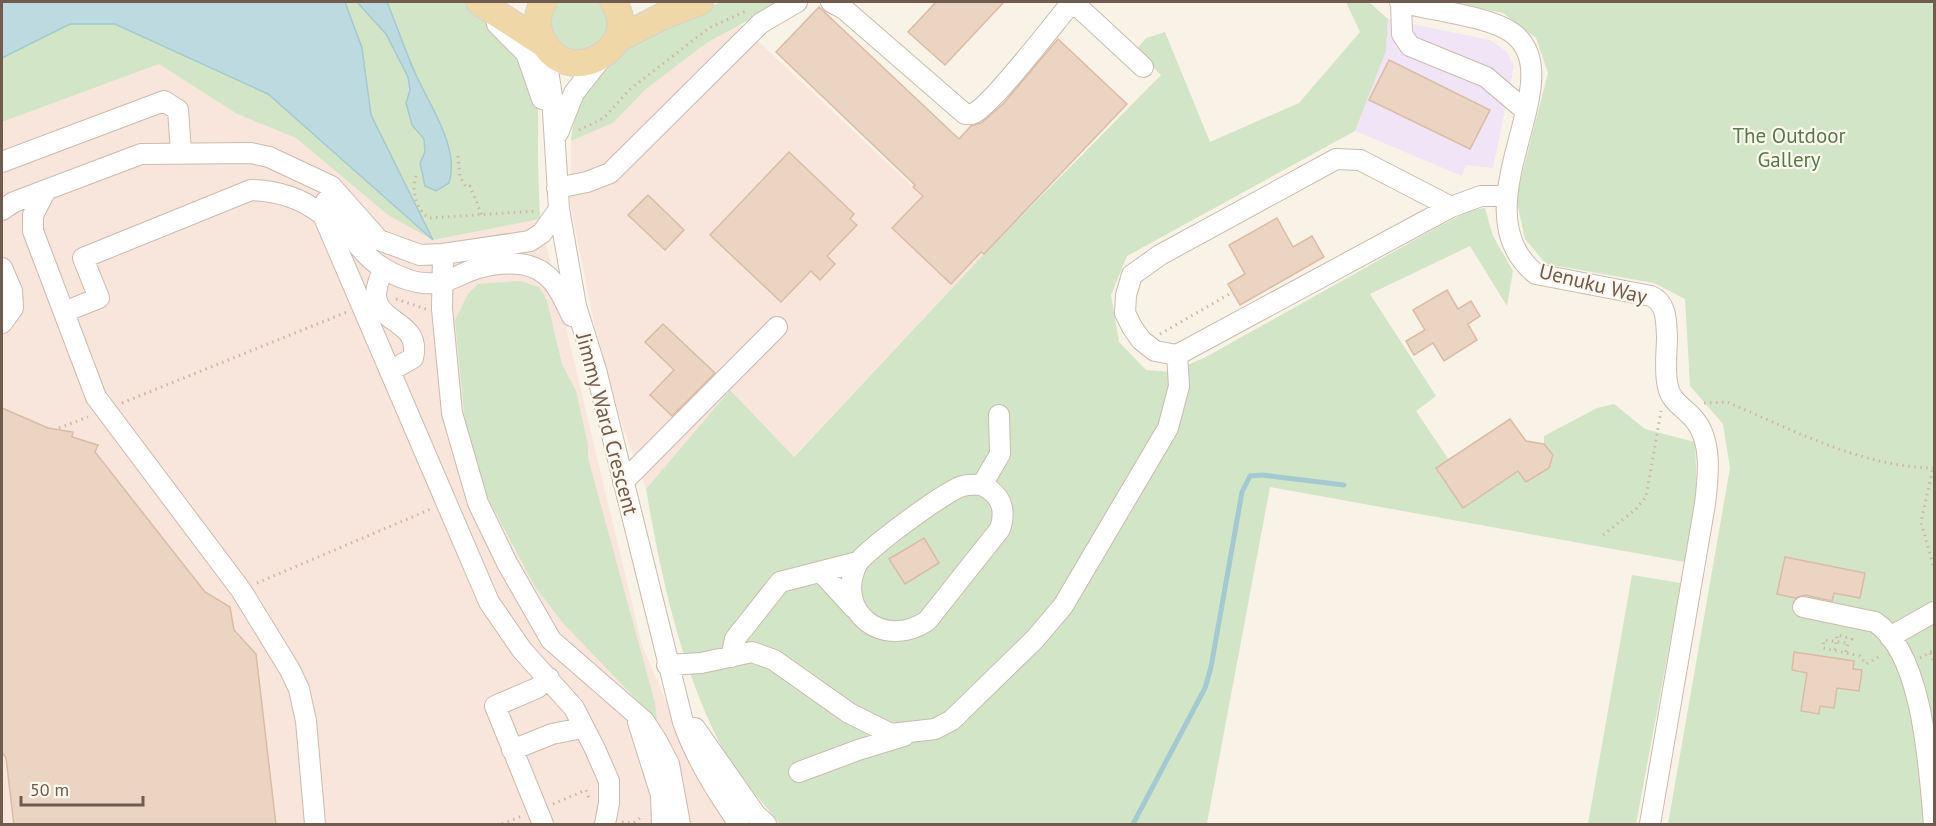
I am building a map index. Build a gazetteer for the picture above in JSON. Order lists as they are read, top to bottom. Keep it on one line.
{"streets":{"street":["Uenuku Way","Jimmy Ward Crescent"]},"parks":["The Outdoor Gallery"],"scale_bar":"50 m"}
